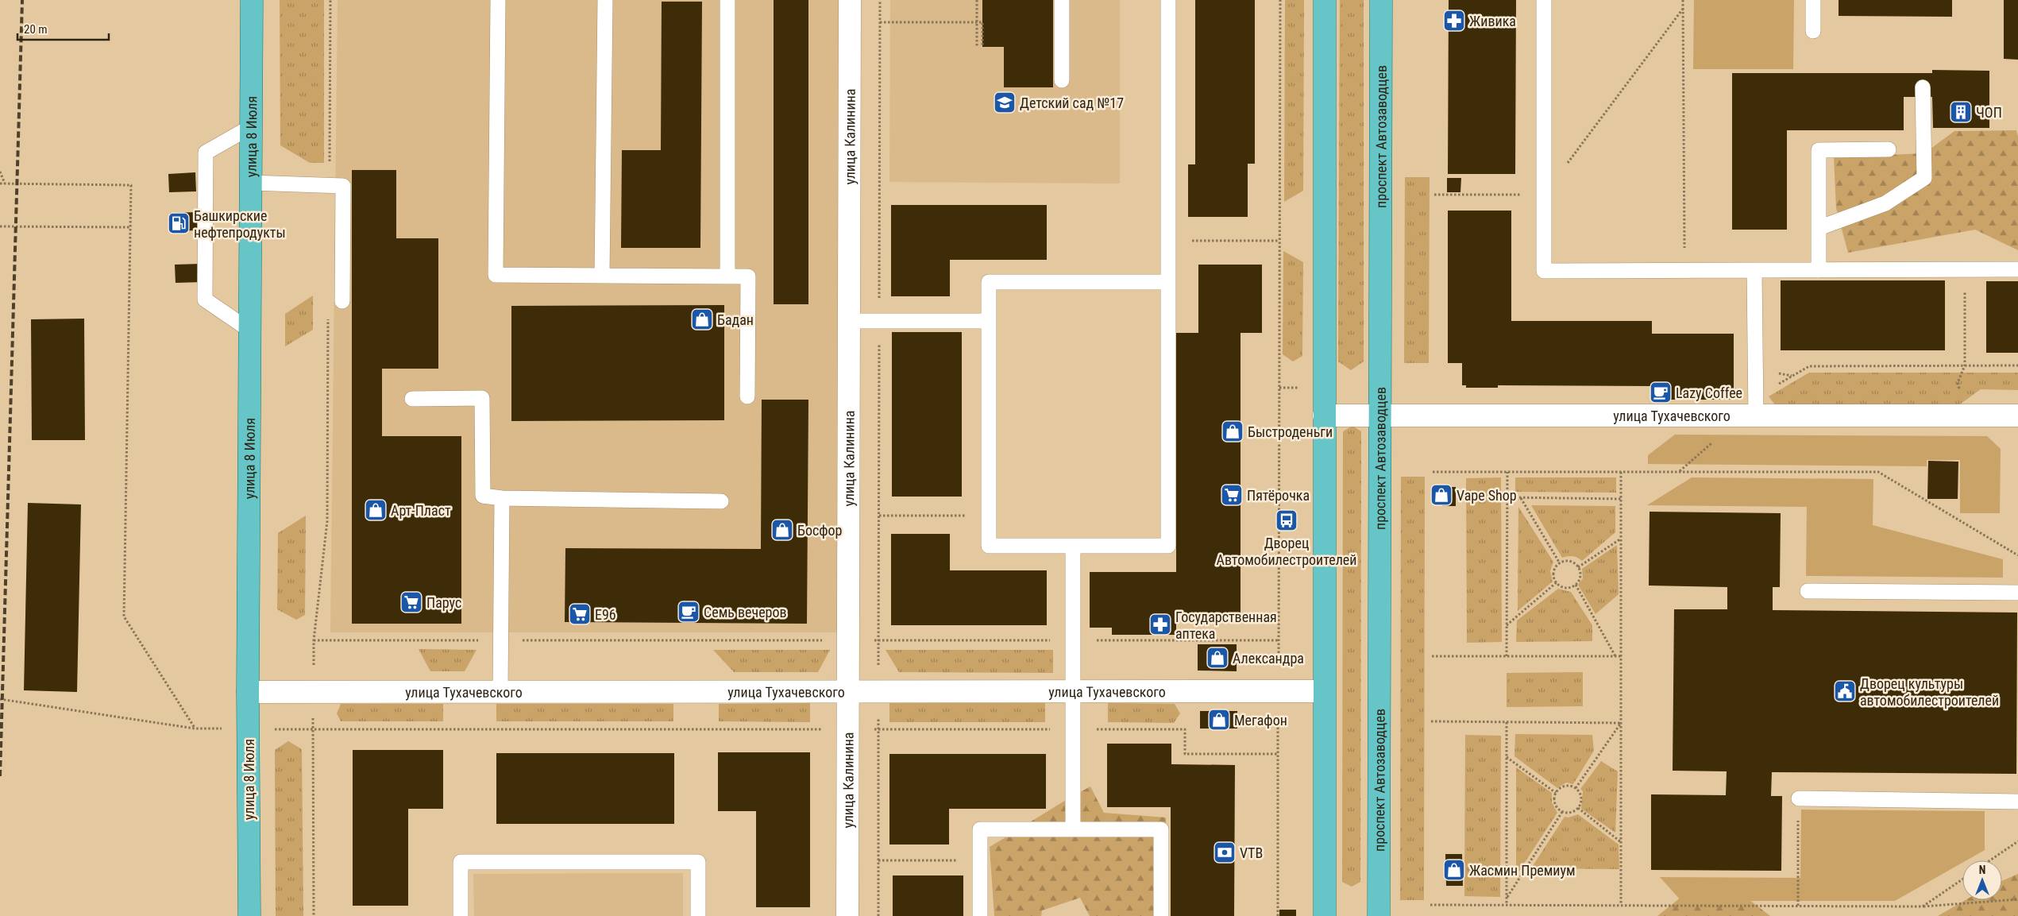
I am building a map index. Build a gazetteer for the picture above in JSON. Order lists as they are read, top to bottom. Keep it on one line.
{"streets":{"main road":["улица 8 Июля","проспект Автозаводцев"],"street":["улица Калинина","улица Тухачевского"]},"crossings":[["улица 8 Июля","улица Тухачевского"],["улица Калинина","улица Тухачевского"],["проспект Автозаводцев","улица Тухачевского"]],"places":{"pharmacy":["Живика","Государственная аптека"],"school or university":["Детский сад №17"],"building":["ЧОП"],"fuel station":["Башкирские нефтепродукты"],"shop":["Бадан","Быстроденьги","Vape Shop","Арт-Пласт","Босфор","Александра","Мегафон","Жасмин Премиум"],"cafe":["Lazy Coffee","Семь вечеров"],"supermarket":["Пятёрочка","Парус","E96"],"bus stop":["Дворец Автомобилестроителей"],"public building":["Дворец культуры автомобилестроителей"],"bank":["VTB"]},"scale_bar":"20 m","north":"top"}
